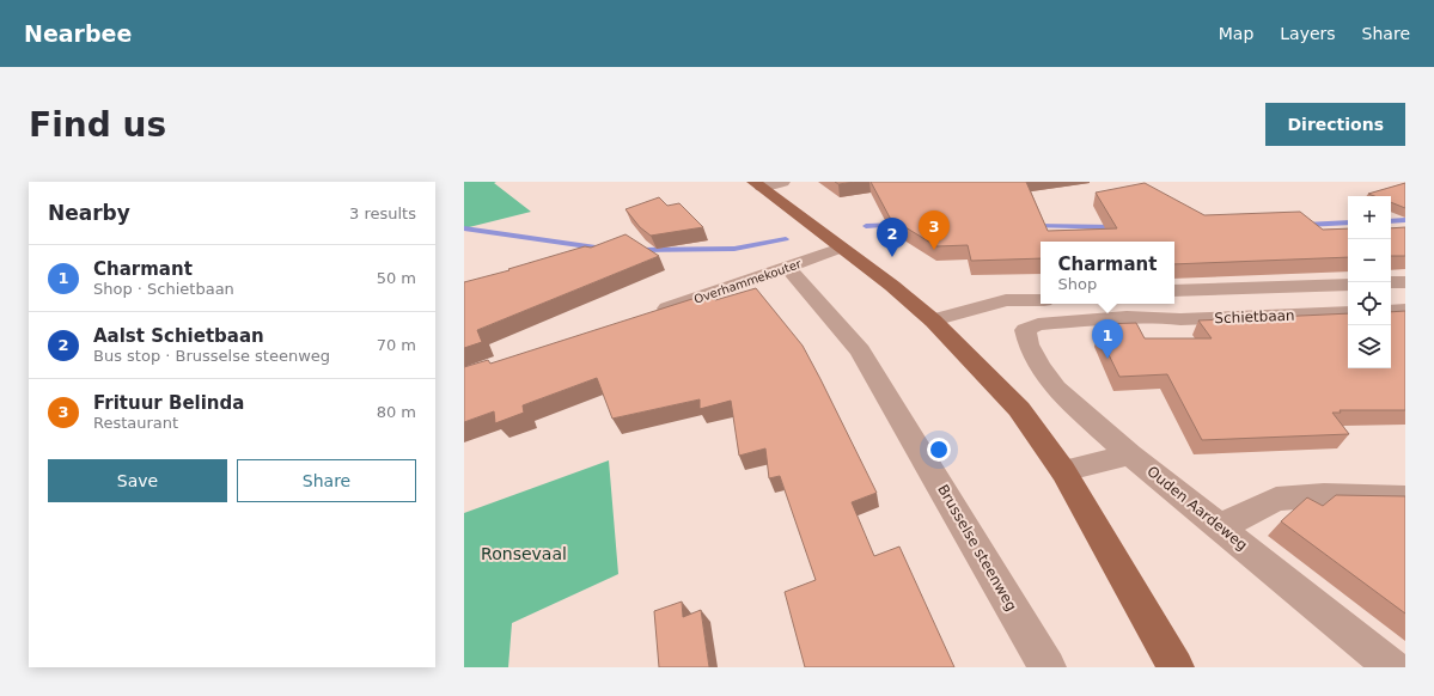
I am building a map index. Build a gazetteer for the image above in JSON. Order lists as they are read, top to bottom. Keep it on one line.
{"streets":{"street":["Overhammekouter","Schietbaan","Ouden Aardeweg","Brusselse steenweg"]},"crossings":[["Overhammekouter","Brusselse steenweg"],["Schietbaan","Ouden Aardeweg"]],"parks":["Ronsevaal"],"page":{"header":"Nearbee","nav":["Map","Layers","Share"],"buttons":["Directions",["Save","Share"]],"title":"Find us","heading":["Nearby","3 results"],"map_buttons":["+","−"],"pins":["3","2","1"],"popup":["Charmant","Shop"],"list":[{"mark":"1","name":"Charmant","note":"Shop · Schietbaan","value":"50 m"},{"mark":"2","name":"Aalst Schietbaan","note":"Bus stop · Brusselse steenweg","value":"70 m"},{"mark":"3","name":"Frituur Belinda","note":"Restaurant","value":"80 m"}]}}
